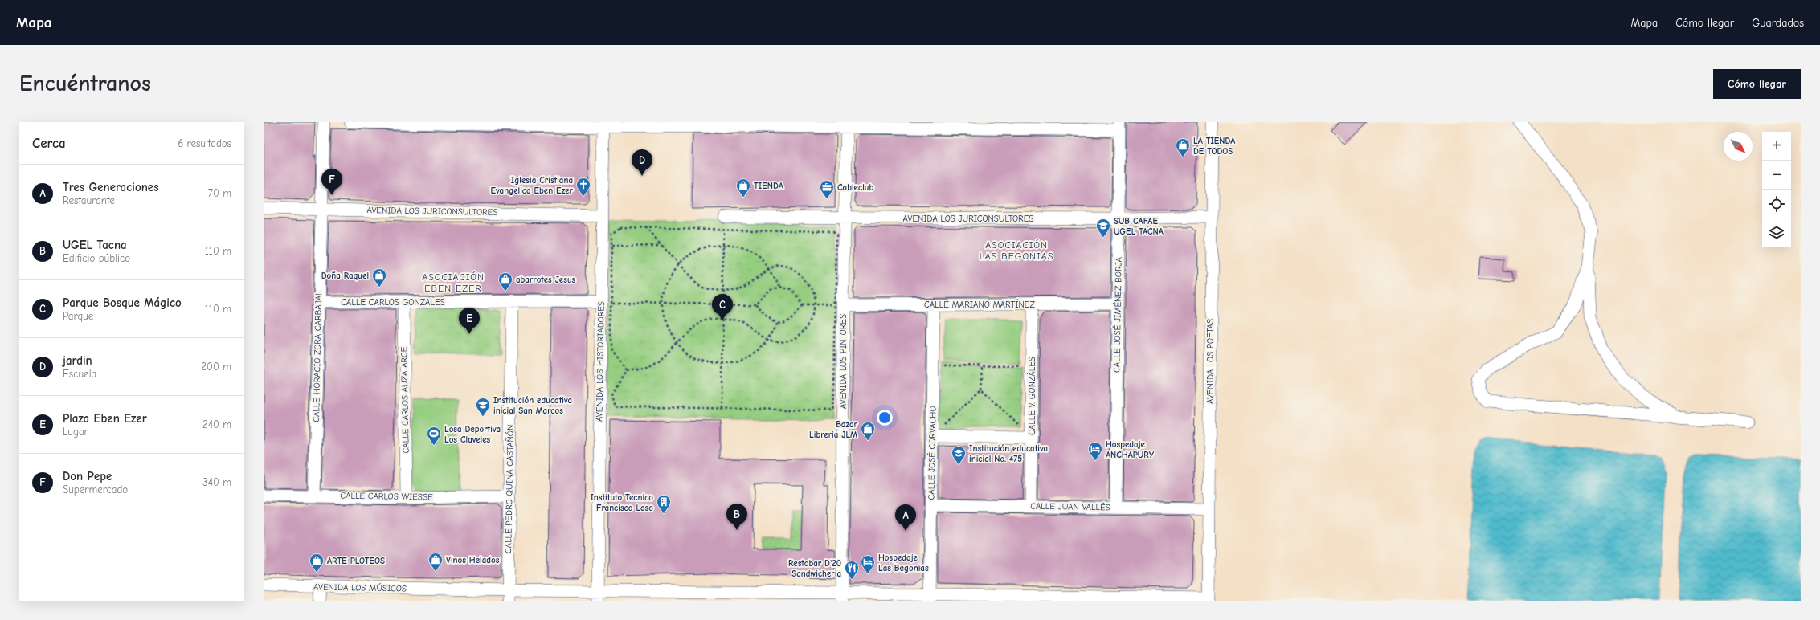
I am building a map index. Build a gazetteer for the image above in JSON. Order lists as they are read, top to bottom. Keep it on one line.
{"streets":{"street":["AVENIDA LOS JURICONSULTORES","CALLE CARLOS GONZALES","CALLE MARIANO MARTÍNEZ","CALLE JOSÉ JIMÉNEZ BORJA","CALLE HORACIO ZORA CARBAJAL","AVENIDA LOS HISTORIADORES","AVENIDA LOS PINTORES","AVENIDA LOS POETAS","CALLE V. GONZÁLES","CALLE CARLOS AUZA ARCE","CALLE JOSÉ CORVACHO","CALLE PEDRO QUINA CASTAÑÓN","CALLE CARLOS WIESSE","CALLE JUAN VALLÉS","AVENIDA LOS MÚSICOS"]},"crossings":[["AVENIDA LOS JURICONSULTORES","CALLE JOSÉ JIMÉNEZ BORJA"],["AVENIDA LOS JURICONSULTORES","CALLE HORACIO ZORA CARBAJAL"],["AVENIDA LOS JURICONSULTORES","AVENIDA LOS HISTORIADORES"],["AVENIDA LOS JURICONSULTORES","AVENIDA LOS PINTORES"],["AVENIDA LOS JURICONSULTORES","AVENIDA LOS POETAS"],["CALLE CARLOS GONZALES","CALLE HORACIO ZORA CARBAJAL"],["CALLE CARLOS GONZALES","AVENIDA LOS HISTORIADORES"],["CALLE CARLOS GONZALES","CALLE CARLOS AUZA ARCE"],["CALLE CARLOS GONZALES","CALLE PEDRO QUINA CASTAÑÓN"],["CALLE MARIANO MARTÍNEZ","CALLE JOSÉ JIMÉNEZ BORJA"],["CALLE MARIANO MARTÍNEZ","AVENIDA LOS PINTORES"],["CALLE MARIANO MARTÍNEZ","CALLE V. GONZÁLES"],["CALLE MARIANO MARTÍNEZ","CALLE JOSÉ CORVACHO"],["CALLE JOSÉ JIMÉNEZ BORJA","CALLE JUAN VALLÉS"],["CALLE HORACIO ZORA CARBAJAL","CALLE CARLOS WIESSE"],["AVENIDA LOS HISTORIADORES","AVENIDA LOS MÚSICOS"],["AVENIDA LOS PINTORES","AVENIDA LOS MÚSICOS"],["AVENIDA LOS POETAS","CALLE JUAN VALLÉS"],["AVENIDA LOS POETAS","AVENIDA LOS MÚSICOS"],["CALLE V. GONZÁLES","CALLE JUAN VALLÉS"],["CALLE CARLOS AUZA ARCE","CALLE CARLOS WIESSE"],["CALLE JOSÉ CORVACHO","CALLE JUAN VALLÉS"],["CALLE JOSÉ CORVACHO","AVENIDA LOS MÚSICOS"],["CALLE PEDRO QUINA CASTAÑÓN","CALLE CARLOS WIESSE"],["CALLE PEDRO QUINA CASTAÑÓN","AVENIDA LOS MÚSICOS"]],"districts":["ASOCIACIÓN LAS BEGONIAS","ASOCIACIÓN EBEN EZER"],"places":{"shop":["LA TIENDA DE TODOS","TIENDA","Doña Raquel","abarrotes Jesus","Bazar Libreria JLM","Vinos Helados","ARTE PLOTEOS"],"church":["Iglesia Cristiana Evangelica Eben Ezer"],"office":["Cableclub"],"school or university":["SUB CAFAE UGEL TACNA","Institución educativa inicial San Marcos","Institución educativa inicial No. 475"],"sports":["Losa Deportiva Los Claveles"],"hotel":["Hospedaje ANCHAPURY","Hospedaje Las Begonias"],"building":["Instituto Tecnico Francisco Laso"],"restaurant":["Restobar D'20 Sandwicheria"]},"north":"bottom right","page":{"header":"Mapa","nav":["Mapa","Cómo llegar","Guardados"],"buttons":"Cómo llegar","title":"Encuéntranos","heading":["Cerca","6 resultados"],"map_buttons":["+","−"],"pins":["D","F","C","E","B","A"],"list":[{"mark":"A","name":"Tres Generaciones","note":"Restaurante","value":"70 m"},{"mark":"B","name":"UGEL Tacna","note":"Edificio público","value":"110 m"},{"mark":"C","name":"Parque Bosque Mágico","note":"Parque","value":"110 m"},{"mark":"D","name":"jardin","note":"Escuela","value":"200 m"},{"mark":"E","name":"Plaza Eben Ezer","note":"Lugar","value":"240 m"},{"mark":"F","name":"Don Pepe","note":"Supermercado","value":"340 m"}]}}
